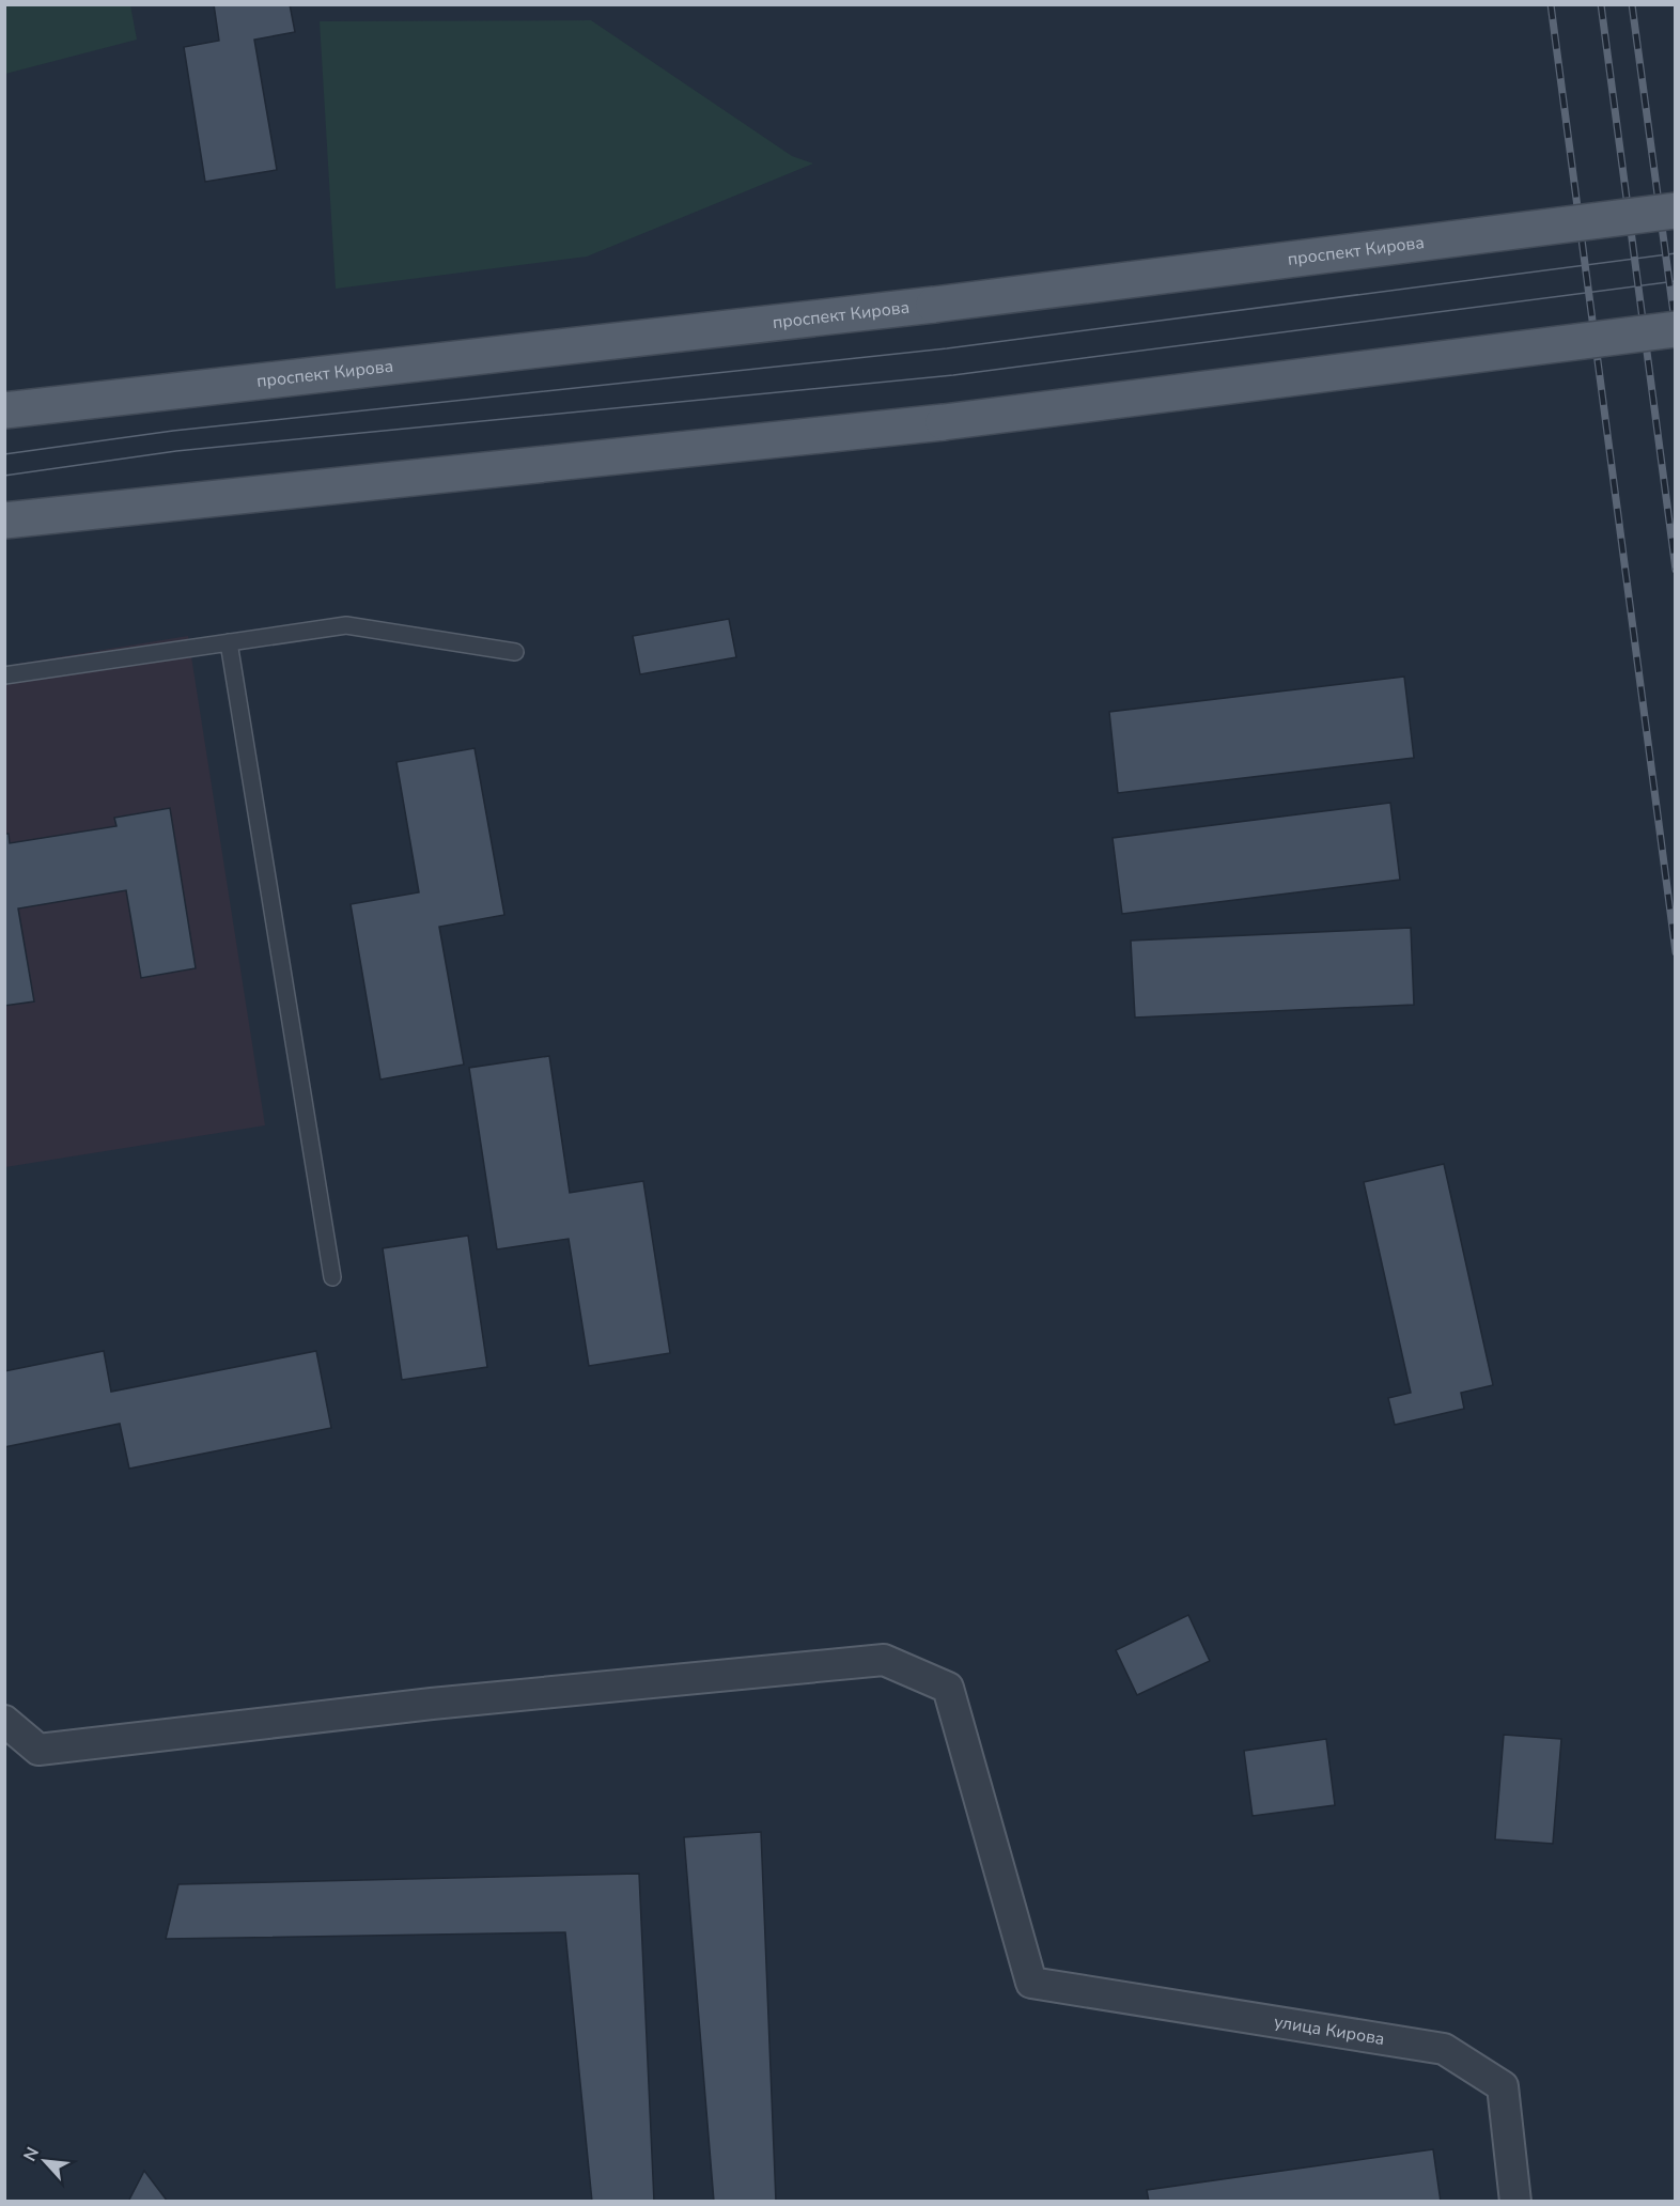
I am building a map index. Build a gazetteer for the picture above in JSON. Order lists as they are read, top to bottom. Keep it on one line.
{"streets":{"main road":["проспект Кирова"],"street":["улица Кирова"]},"north":"top left"}
